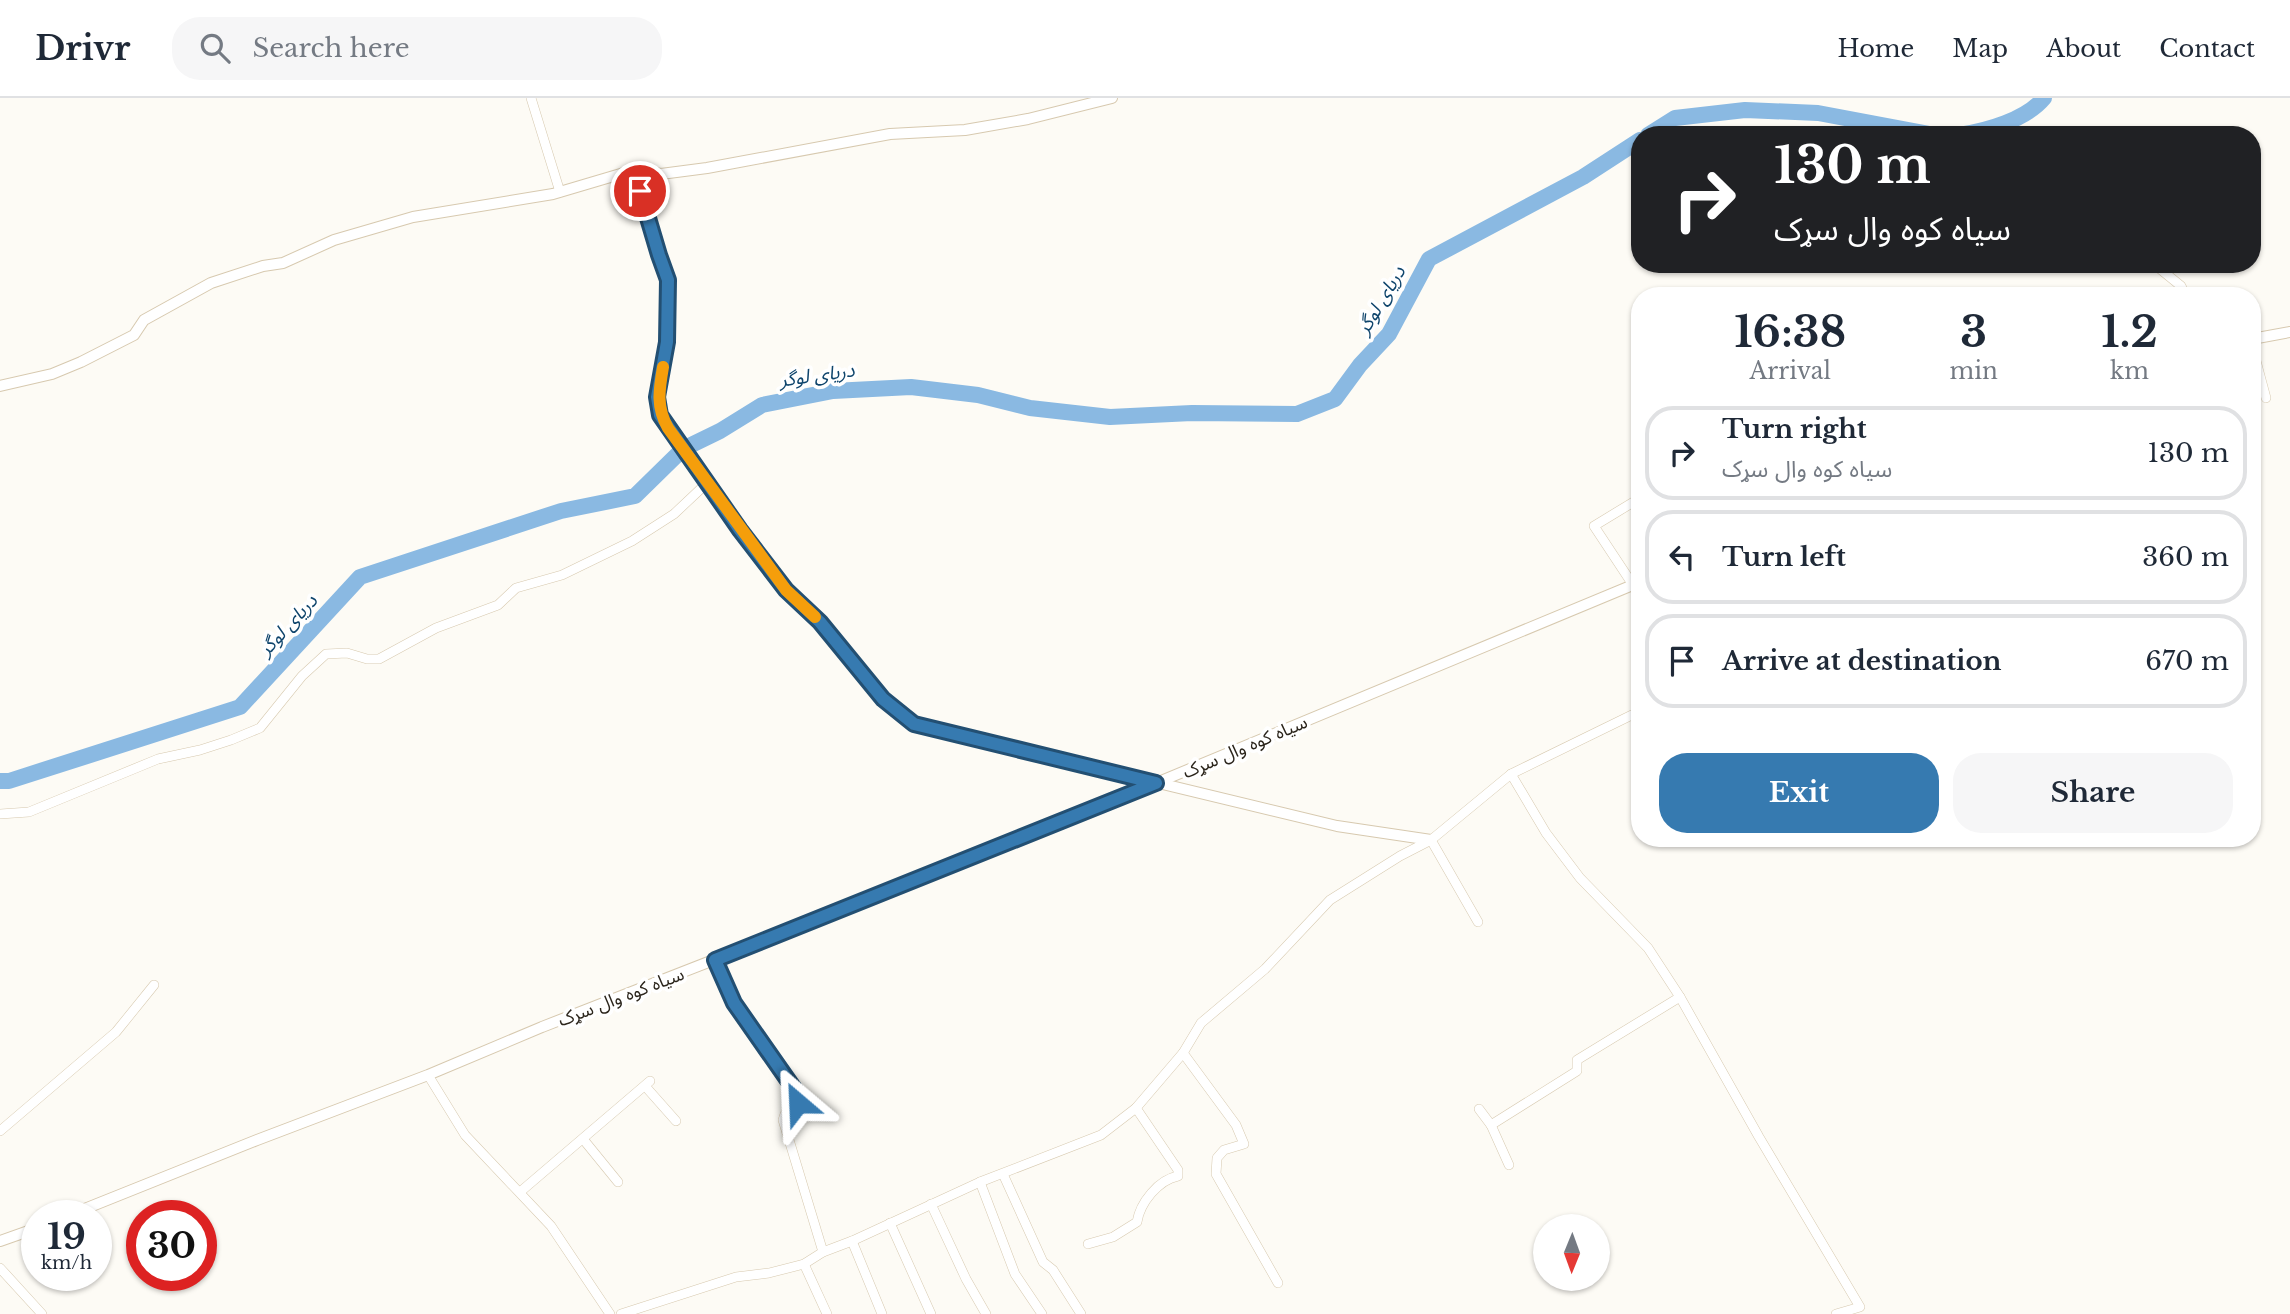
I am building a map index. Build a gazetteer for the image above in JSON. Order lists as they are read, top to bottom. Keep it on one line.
{"streets":{"street":["سیاه کوه وال سړک"]},"water":["دریای لوگر"],"north":"bottom","page":{"header":"Drivr","search":"Search here","nav":["Home","Map","About","Contact"],"turn":["130 m","سیاه کوه وال سړک"],"eta":["16:38","Arrival","3","min","1.2","km"],"list":[{"name":"Turn right","note":"سیاه کوه وال سړک","value":"130 m"},{"name":"Turn left","value":"360 m"},{"name":"Arrive at destination","value":"670 m"}],"buttons":["Exit","Share"],"speed":"19 km/h","limit":"30"}}
